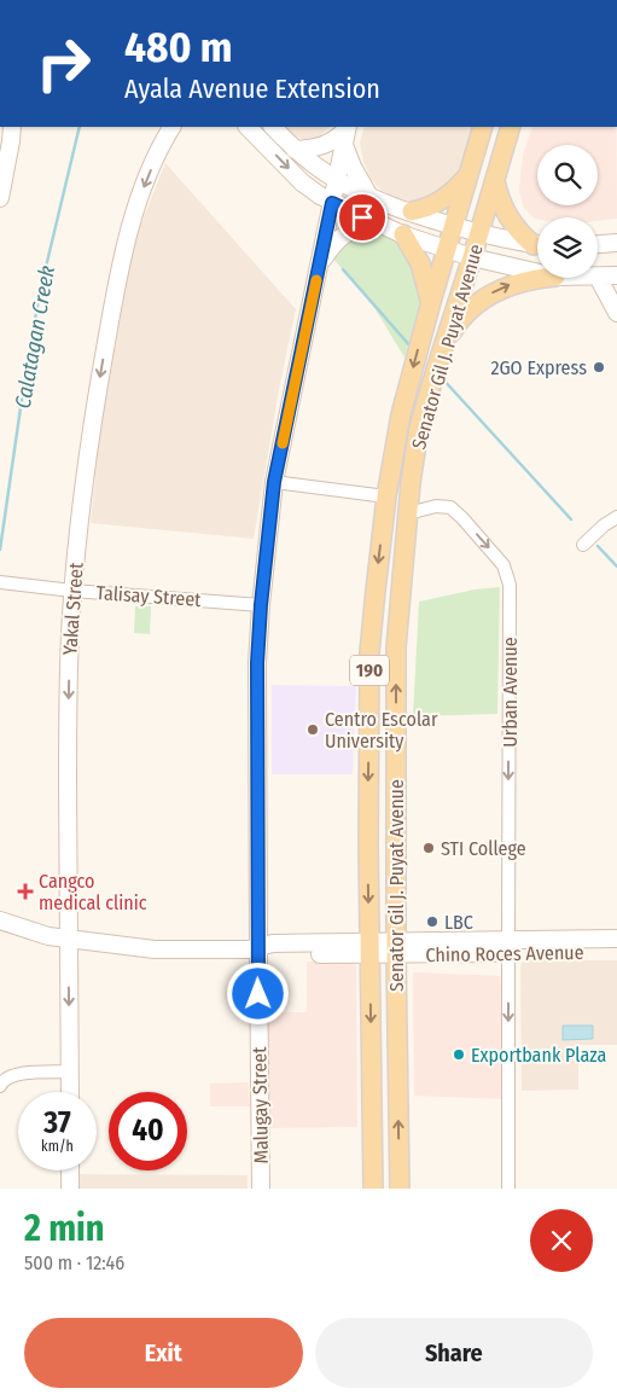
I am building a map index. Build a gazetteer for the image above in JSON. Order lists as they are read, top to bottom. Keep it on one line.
{"streets":{"main road":["Senator Gil J. Puyat Avenue","190"],"street":["Talisay Street","Yakal Street","Urban Avenue","Chino Roces Avenue","Malugay Street"]},"crossings":[["Senator Gil J. Puyat Avenue","Urban Avenue"],["Senator Gil J. Puyat Avenue","Chino Roces Avenue"],["Talisay Street","Yakal Street"],["Talisay Street","Malugay Street"],["Yakal Street","Chino Roces Avenue"],["Urban Avenue","Chino Roces Avenue"],["Chino Roces Avenue","Malugay Street"]],"one_way":["Yakal Street","Urban Avenue"],"water":["Calatagan Creek"],"places":{"other":["2GO Express","Centro Escolar University","STI College","LBC","Exportbank Plaza"],"health":["Cangco medical clinic"]},"page":{"turn":["480 m","Ayala Avenue Extension"],"speed":"37 km/h","limit":"40","heading":["2 min","500 m · 12:46"],"buttons":["Exit","Share"]}}
